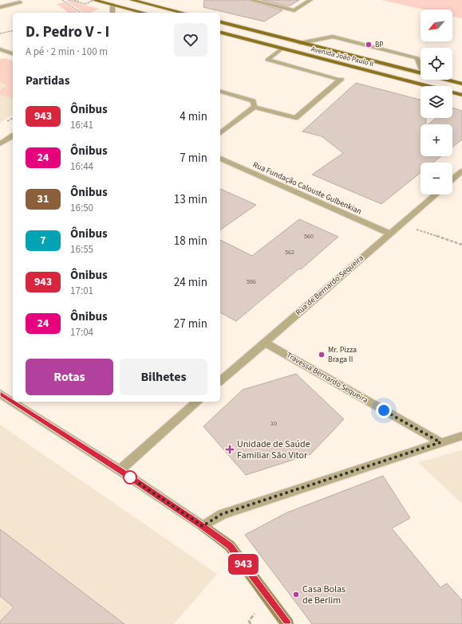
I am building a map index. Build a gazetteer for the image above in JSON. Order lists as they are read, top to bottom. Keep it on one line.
{"streets":{"main road":["Avenida João Paulo II"],"street":["Rua Fundação Calouste Gulbenkian","Rua de Bernardo Sequeira","Travessa Bernardo Sequeira"]},"crossings":[["Rua Fundação Calouste Gulbenkian","Rua de Bernardo Sequeira"],["Rua de Bernardo Sequeira","Travessa Bernardo Sequeira"]],"places":{"other":["BP","Mr. Pizza Braga II","Casa Bolas de Berlim"],"health":["Unidade de Saúde Familiar São Vitor"]},"lines":["bus line 943"],"house_numbers":["560","562","586","10"],"north":"bottom left","page":{"on_map":"943","map_buttons":["+","−"],"heading":[["D. Pedro V - I","A pé · 2 min · 100 m"],"Partidas"],"list":[{"mark":"943","name":"Ônibus","note":"16:41","value":"4 min"},{"mark":"24","name":"Ônibus","note":"16:44","value":"7 min"},{"mark":"31","name":"Ônibus","note":"16:50","value":"13 min"},{"mark":"7","name":"Ônibus","note":"16:55","value":"18 min"},{"mark":"943","name":"Ônibus","note":"17:01","value":"24 min"},{"mark":"24","name":"Ônibus","note":"17:04","value":"27 min"}],"buttons":["Rotas","Bilhetes"]}}
